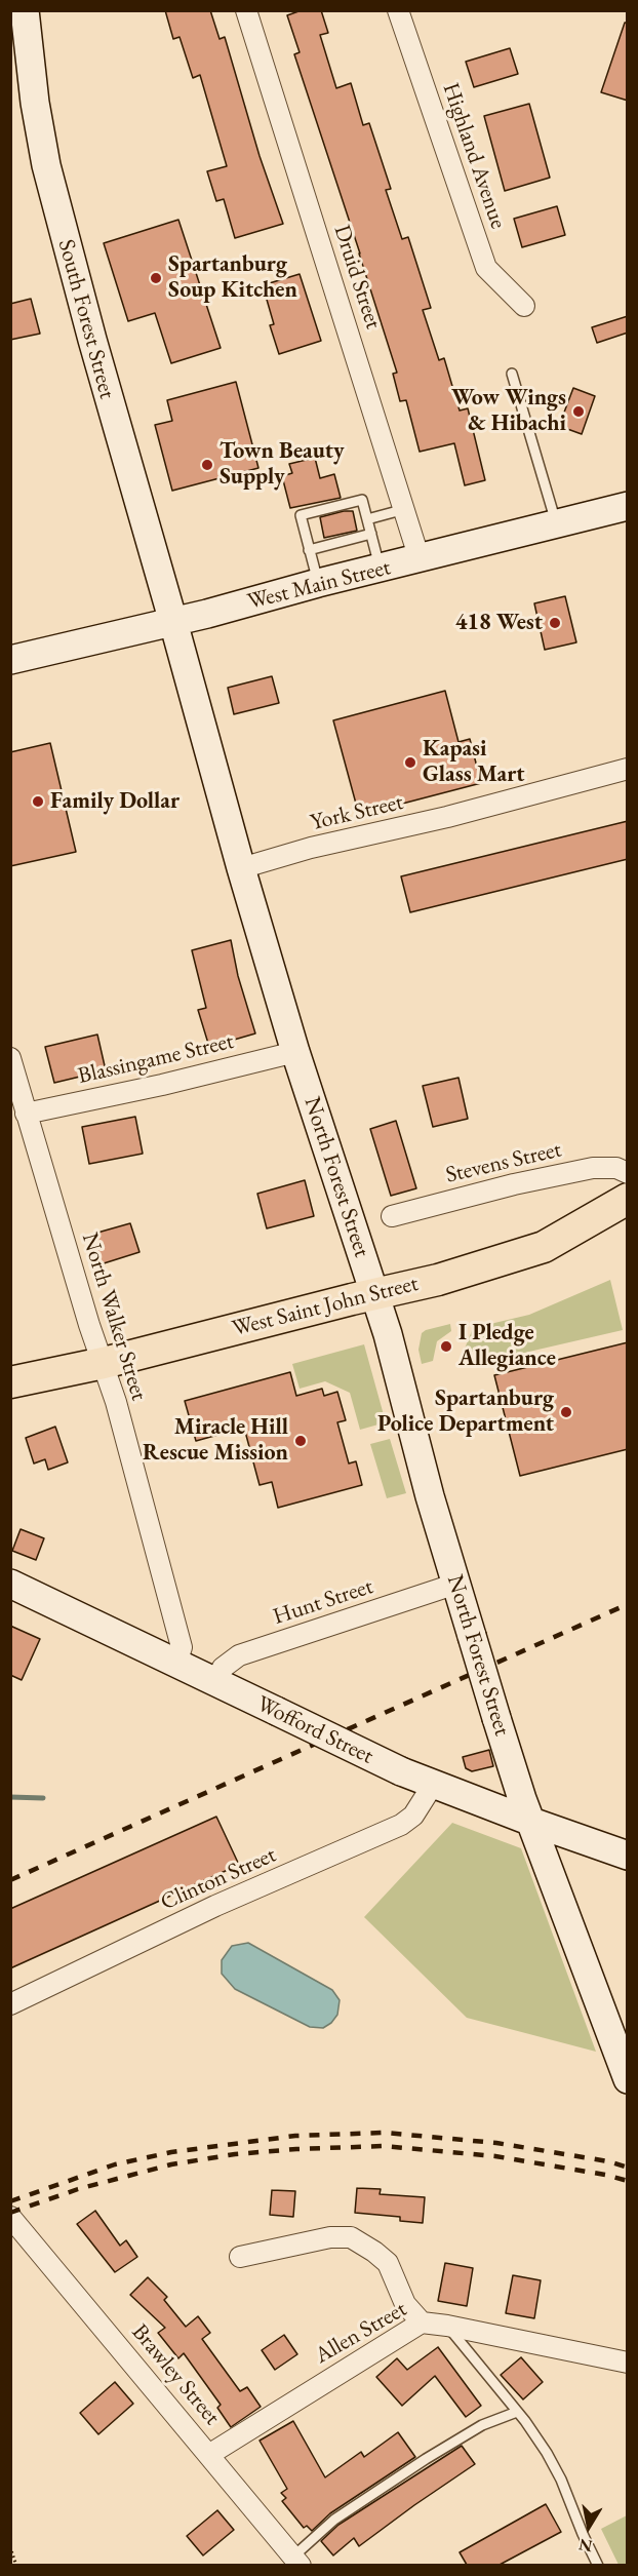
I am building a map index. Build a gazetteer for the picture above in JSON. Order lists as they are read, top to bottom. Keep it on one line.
{"streets":{"main road":["West Saint John Street"],"street":["Highland Avenue","Druid Street","South Forest Street","West Main Street","York Street","Blassingame Street","Stevens Street","North Forest Street","North Walker Street","Hunt Street","Wofford Street","Clinton Street","Allen Street","Brawley Street"]},"crossings":[["Druid Street","West Main Street"],["South Forest Street","West Main Street"],["South Forest Street","North Forest Street"],["West Main Street","North Forest Street"],["York Street","North Forest Street"],["Blassingame Street","North Forest Street"],["Blassingame Street","North Walker Street"],["North Forest Street","West Saint John Street"],["North Forest Street","Hunt Street"],["North Forest Street","Wofford Street"],["West Saint John Street","North Walker Street"],["North Walker Street","Wofford Street"],["Hunt Street","Wofford Street"],["Wofford Street","Clinton Street"],["Allen Street","Brawley Street"]],"places":["Spartanburg Soup Kitchen","Wow Wings & Hibachi","Town Beauty Supply","418 West","Kapasi Glass Mart","Family Dollar","I Pledge Allegiance","Spartanburg Police Department","Miracle Hill Rescue Mission"],"north":"bottom"}
